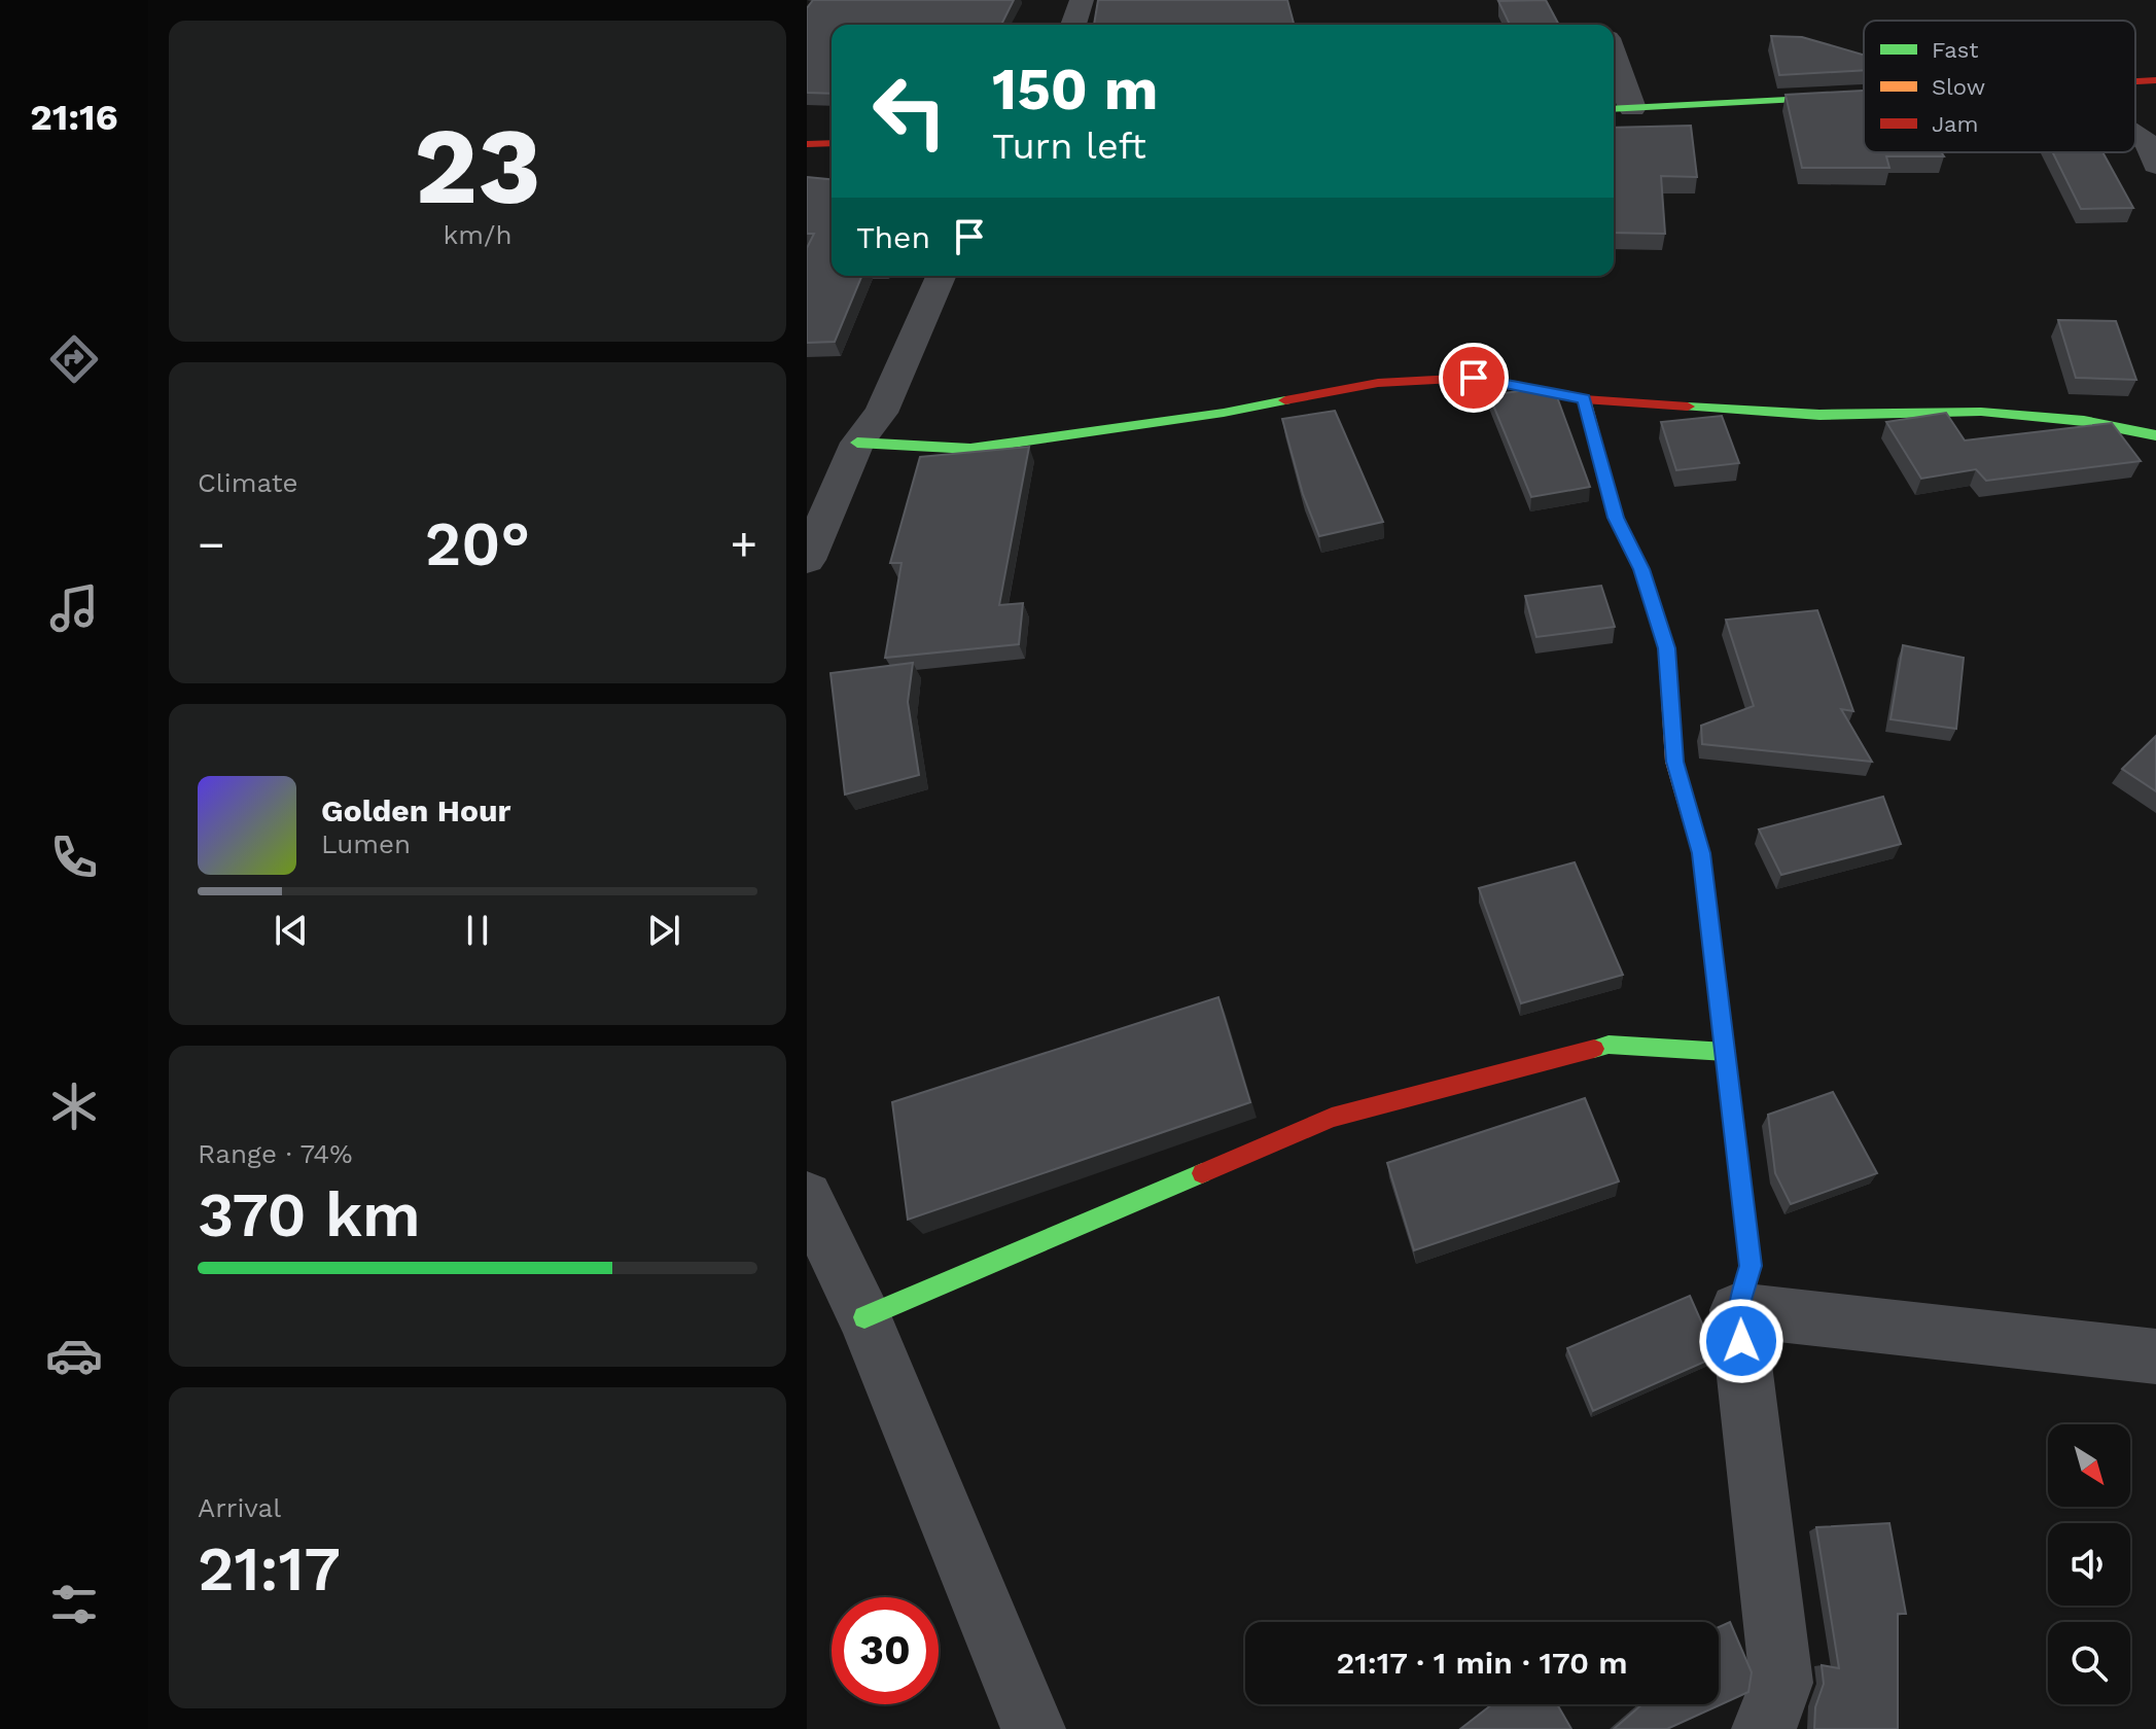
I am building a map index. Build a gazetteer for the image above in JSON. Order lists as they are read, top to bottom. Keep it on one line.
{"legend":["Fast","Slow","Jam"],"north":"bottom right","page":{"tabs":"21:16","tile":[["23","km/h"],"Climate",["Range · 74%","370 km"],["Arrival","21:17"]],"turn":["150 m","Turn left"],"then":"Then","heat":["−","20°","+"],"song":["Golden Hour","Lumen"],"limit":"30","trip":"21:17 · 1 min · 170 m"}}
